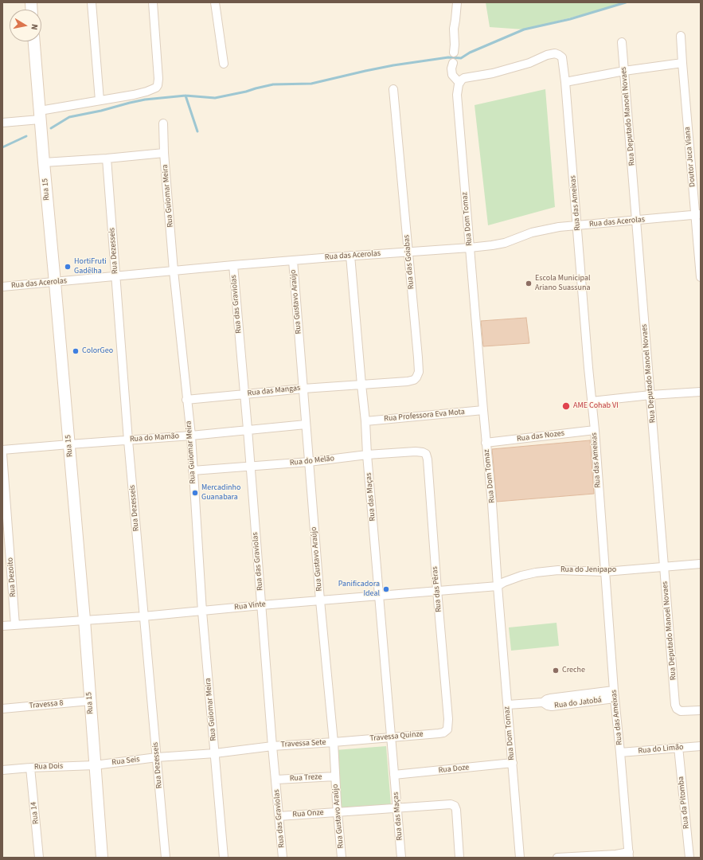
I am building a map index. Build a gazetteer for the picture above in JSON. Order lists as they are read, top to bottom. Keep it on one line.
{"streets":{"main road":["Rua 15"],"street":["Rua Deputado Manoel Novaes","Doutor Juca Viana","Rua Guiomar Meira","Rua das Ameixas","Rua Dom Tomaz","Rua das Acerolas","Rua Dezesseis","Rua das Goiabas","Rua Gustavo Araújo","Rua das Graviolas","Rua das Mangas","Rua Professora Eva Mota","Rua das Nozes","Rua do Mamão","Rua do Melão","Rua das Maças","Rua do Jenipapo","Rua Dezoito","Rua das Pêras","Rua Vinte","Rua do Jatobá","Travessa 8","Travessa Quinze","Travessa Sete","Rua do Limão","Rua Seis","Rua Dois","Rua Doze","Rua Treze","Rua da Pitomba","Rua 14","Rua Onze"]},"crossings":[["Rua Deputado Manoel Novaes","Rua das Acerolas"],["Rua Deputado Manoel Novaes","Rua do Jenipapo"],["Doutor Juca Viana","Rua das Acerolas"],["Rua 15","Rua das Acerolas"],["Rua 15","Rua do Mamão"],["Rua 15","Rua Vinte"],["Rua 15","Travessa 8"],["Rua 15","Rua Seis"],["Rua 15","Rua Dois"],["Rua Guiomar Meira","Rua das Acerolas"],["Rua Guiomar Meira","Rua das Mangas"],["Rua Guiomar Meira","Rua do Mamão"],["Rua Guiomar Meira","Rua do Melão"],["Rua Guiomar Meira","Rua Vinte"],["Rua das Ameixas","Rua Dom Tomaz"],["Rua das Ameixas","Rua das Acerolas"],["Rua das Ameixas","Rua das Nozes"],["Rua das Ameixas","Rua do Jenipapo"],["Rua das Ameixas","Rua do Jatobá"],["Rua das Ameixas","Rua do Limão"],["Rua Dom Tomaz","Rua das Acerolas"],["Rua Dom Tomaz","Rua Professora Eva Mota"],["Rua Dom Tomaz","Rua das Nozes"],["Rua Dom Tomaz","Rua do Jenipapo"],["Rua Dom Tomaz","Rua Vinte"],["Rua Dom Tomaz","Rua do Jatobá"],["Rua Dom Tomaz","Rua Doze"],["Rua das Acerolas","Rua Dezesseis"],["Rua das Acerolas","Rua das Goiabas"],["Rua das Acerolas","Rua Gustavo Araújo"],["Rua das Acerolas","Rua das Graviolas"],["Rua das Acerolas","Rua das Maças"],["Rua Dezesseis","Rua do Mamão"],["Rua Dezesseis","Rua Vinte"],["Rua Dezesseis","Rua Seis"],["Rua das Goiabas","Rua das Mangas"],["Rua das Goiabas","Rua das Maças"],["Rua Gustavo Araújo","Rua das Mangas"],["Rua Gustavo Araújo","Rua do Mamão"],["Rua Gustavo Araújo","Rua do Melão"],["Rua Gustavo Araújo","Rua Vinte"],["Rua Gustavo Araújo","Travessa Quinze"],["Rua Gustavo Araújo","Travessa Sete"],["Rua Gustavo Araújo","Rua Treze"],["Rua Gustavo Araújo","Rua Onze"],["Rua das Graviolas","Rua das Mangas"],["Rua das Graviolas","Rua do Mamão"],["Rua das Graviolas","Rua do Melão"],["Rua das Graviolas","Rua Vinte"],["Rua das Graviolas","Travessa Sete"],["Rua das Graviolas","Rua Treze"],["Rua das Graviolas","Rua Onze"],["Rua das Mangas","Rua das Maças"],["Rua Professora Eva Mota","Rua das Maças"],["Rua do Melão","Rua das Maças"],["Rua do Melão","Rua das Pêras"],["Rua das Maças","Rua Vinte"],["Rua das Maças","Travessa Quinze"],["Rua das Maças","Rua Doze"],["Rua das Maças","Rua Onze"],["Rua do Jenipapo","Rua Vinte"],["Rua Dezoito","Rua Vinte"],["Rua das Pêras","Rua Vinte"],["Rua das Pêras","Travessa Quinze"],["Travessa Quinze","Travessa Sete"],["Rua do Limão","Rua da Pitomba"],["Rua Seis","Rua Dois"],["Rua Dois","Rua 14"]],"places":["HortiFruti Gadêlha","Escola Municipal Ariano Suassuna","ColorGeo","AME Cohab VI","Mercadinho Guanabara","Panificadora Ideal","Creche"],"north":"right"}
